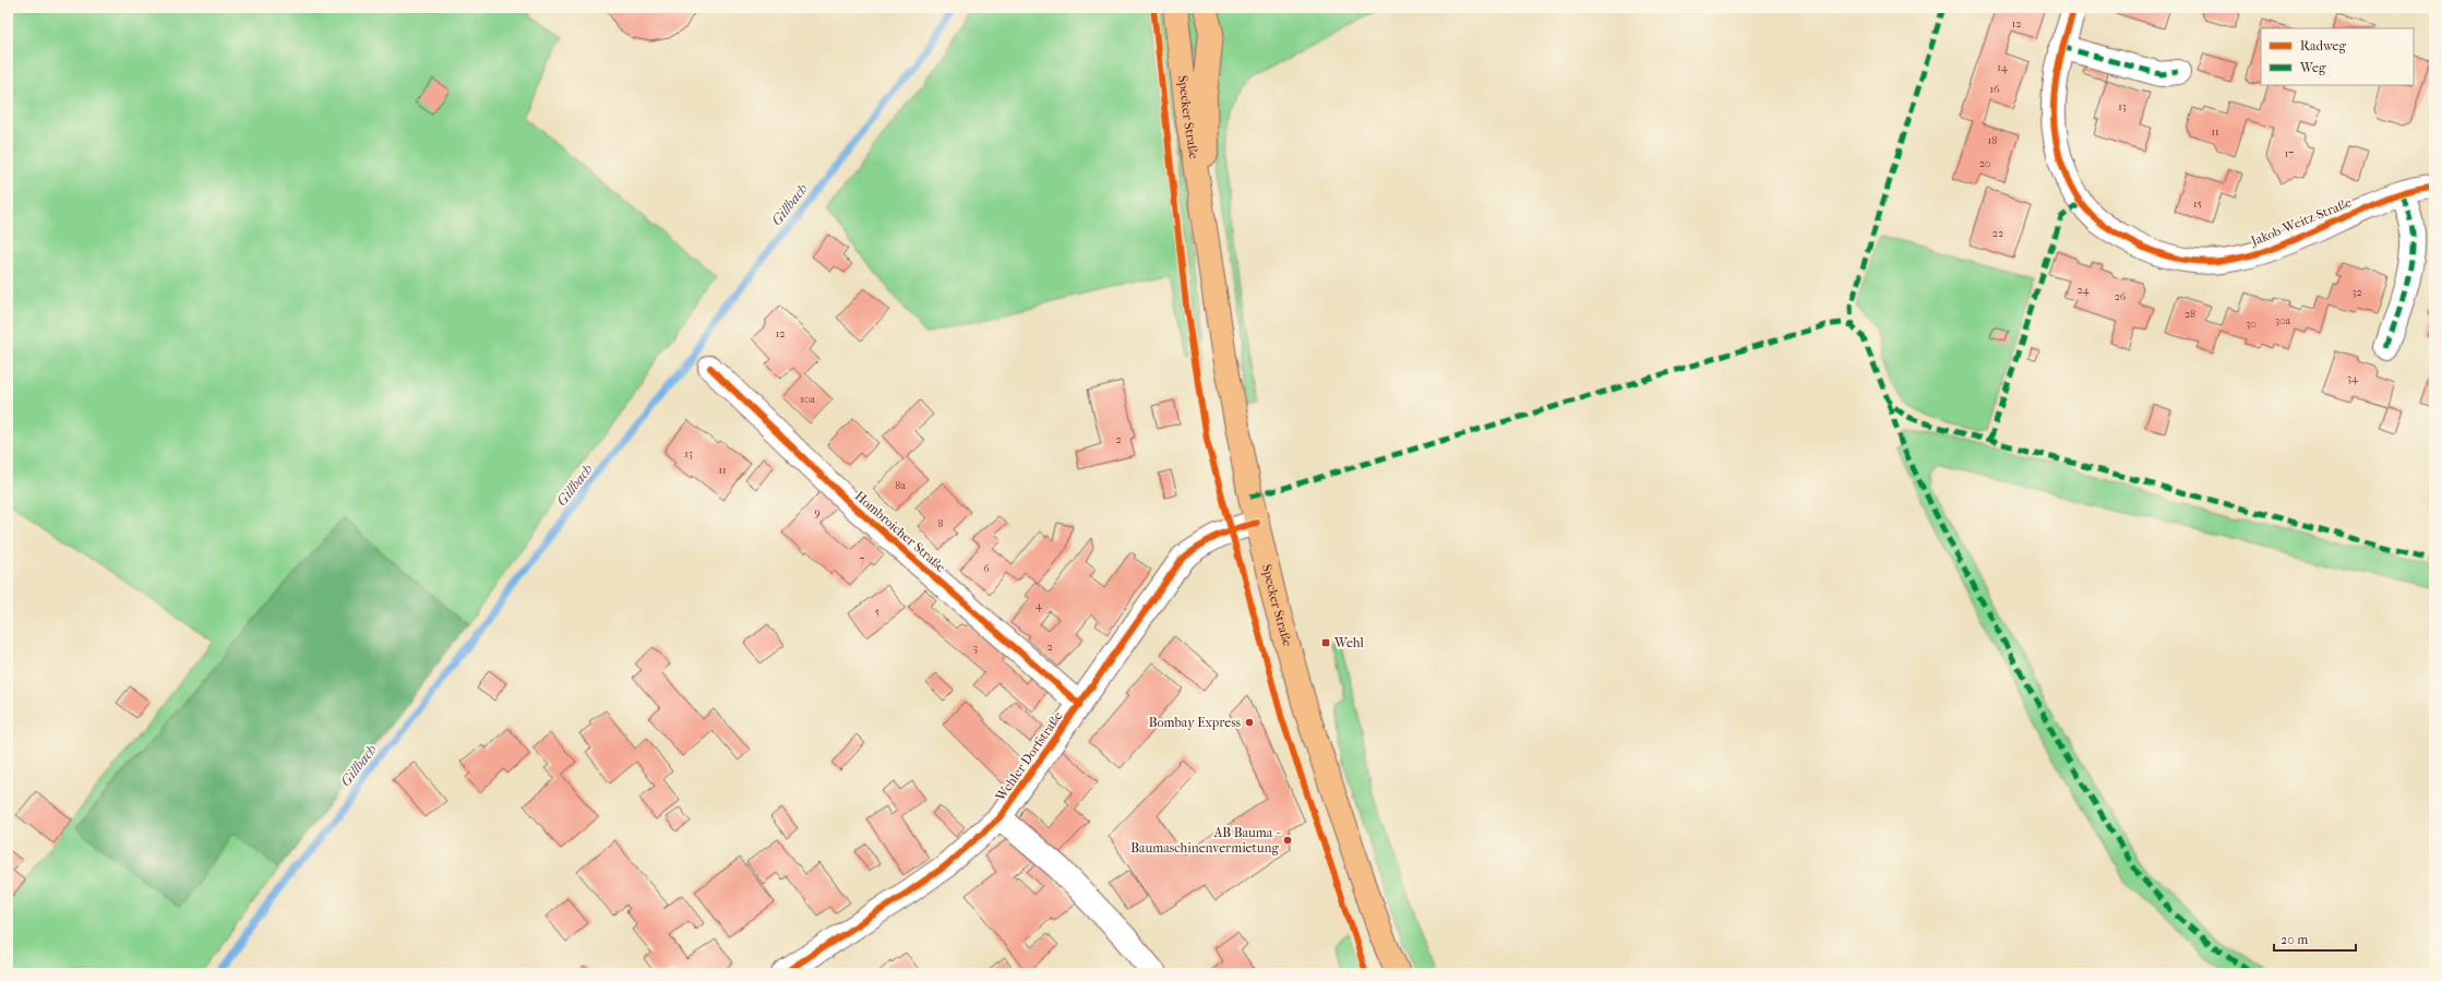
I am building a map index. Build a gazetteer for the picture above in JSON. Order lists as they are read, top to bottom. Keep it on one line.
{"streets":{"main road":["Specker Straße"],"street":["Jakob-Weitz-Straße","Hombroicher Straße","Wehler Dorfstraße"]},"crossings":[["Specker Straße","Wehler Dorfstraße"],["Hombroicher Straße","Wehler Dorfstraße"]],"water":["Gillbach"],"places":{"transit":["Wehl"],"other":["Bombay Express","AB Bauma - Baumaschinenvermietung"]},"house_numbers":["12","14","16","13","11","18","17","20","15","22","24","32","26","28","30a","30","12","34","10a","2","13","11","8a","9","8","7","6","4","5","2","3"],"legend":["Radweg","Weg"],"scale_bar":"20 m"}
